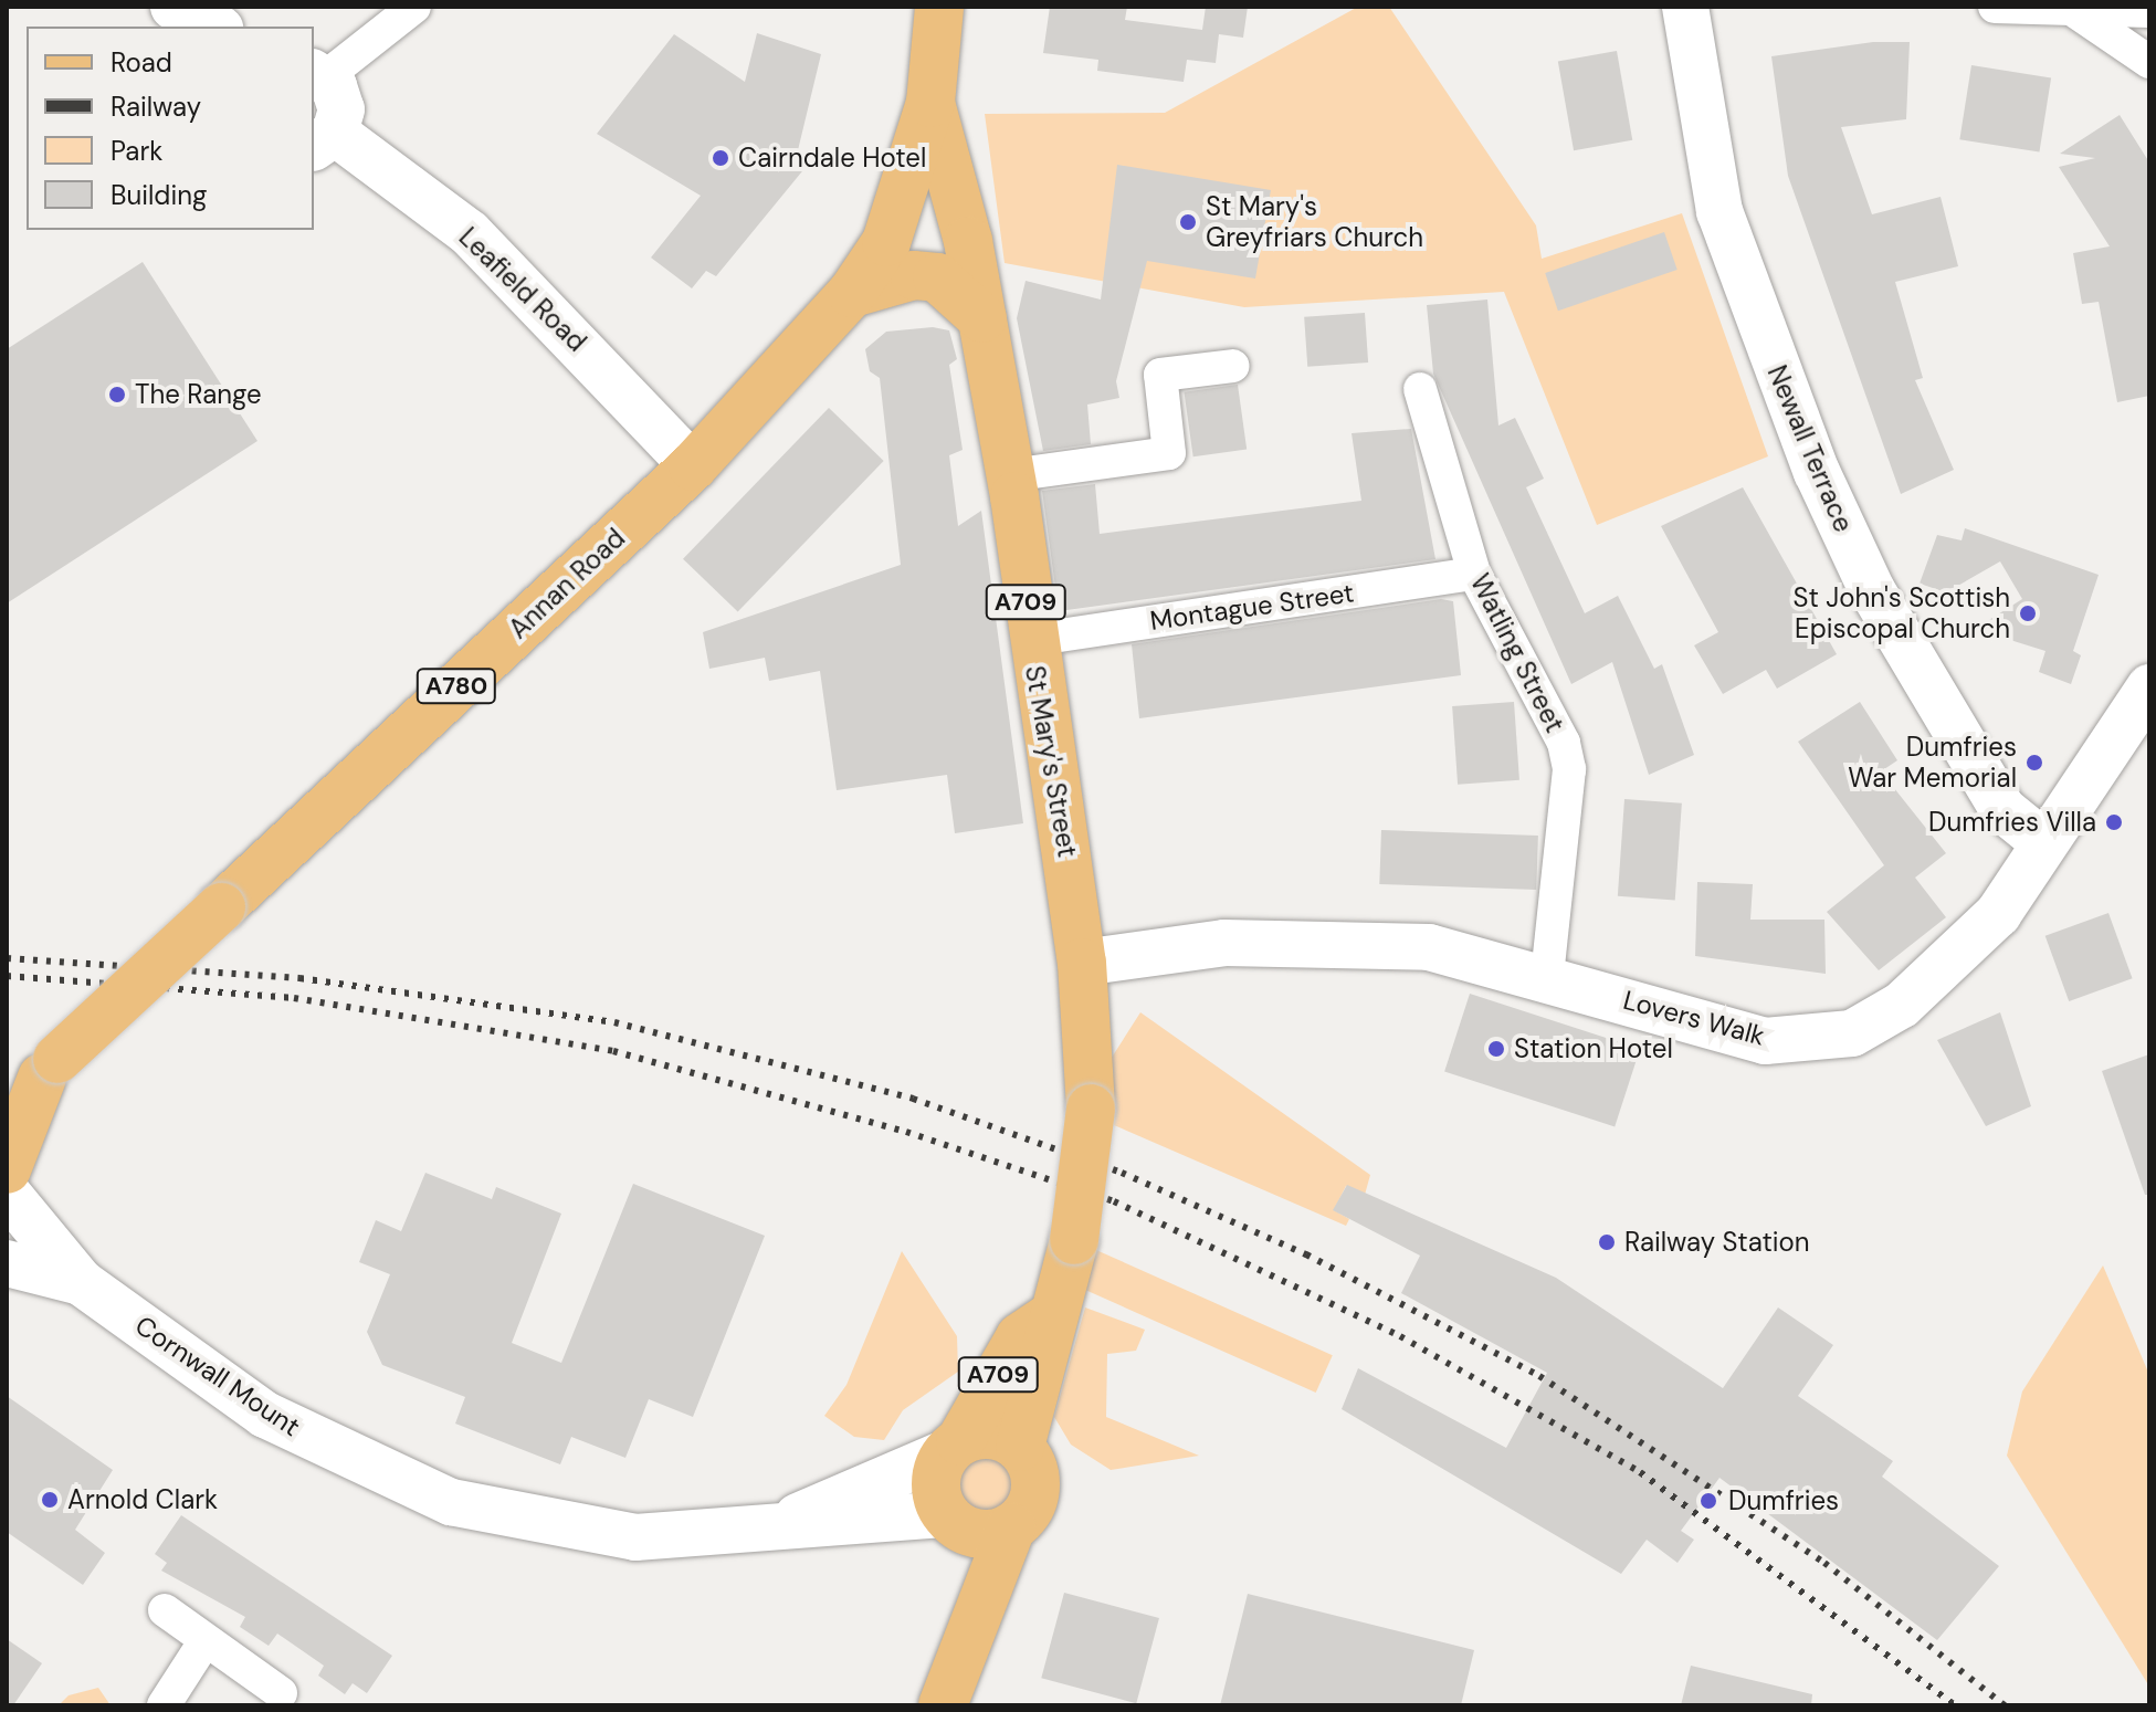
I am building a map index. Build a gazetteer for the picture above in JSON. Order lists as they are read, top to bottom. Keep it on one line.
{"streets":{"main road":["Annan Road","A709","A780","St Mary's Street"],"street":["Leafield Road","Newall Terrace","Montague Street","Watling Street","Lovers Walk","Cornwall Mount"]},"crossings":[["Leafield Road","Annan Road"],["Newall Terrace","Lovers Walk"],["Annan Road","A780"],["Annan Road","St Mary's Street"],["A709","St Mary's Street"],["A709","Cornwall Mount"],["Montague Street","Watling Street"],["Montague Street","St Mary's Street"],["Watling Street","Lovers Walk"],["A780","St Mary's Street"],["St Mary's Street","Lovers Walk"],["St Mary's Street","Cornwall Mount"]],"places":["Cairndale Hotel","St Mary's Greyfriars Church","The Range","St John's Scottish Episcopal Church","Dumfries War Memorial","Dumfries Villa","Station Hotel","Railway Station","Arnold Clark","Dumfries"],"legend":["Road","Railway","Park","Building"]}
